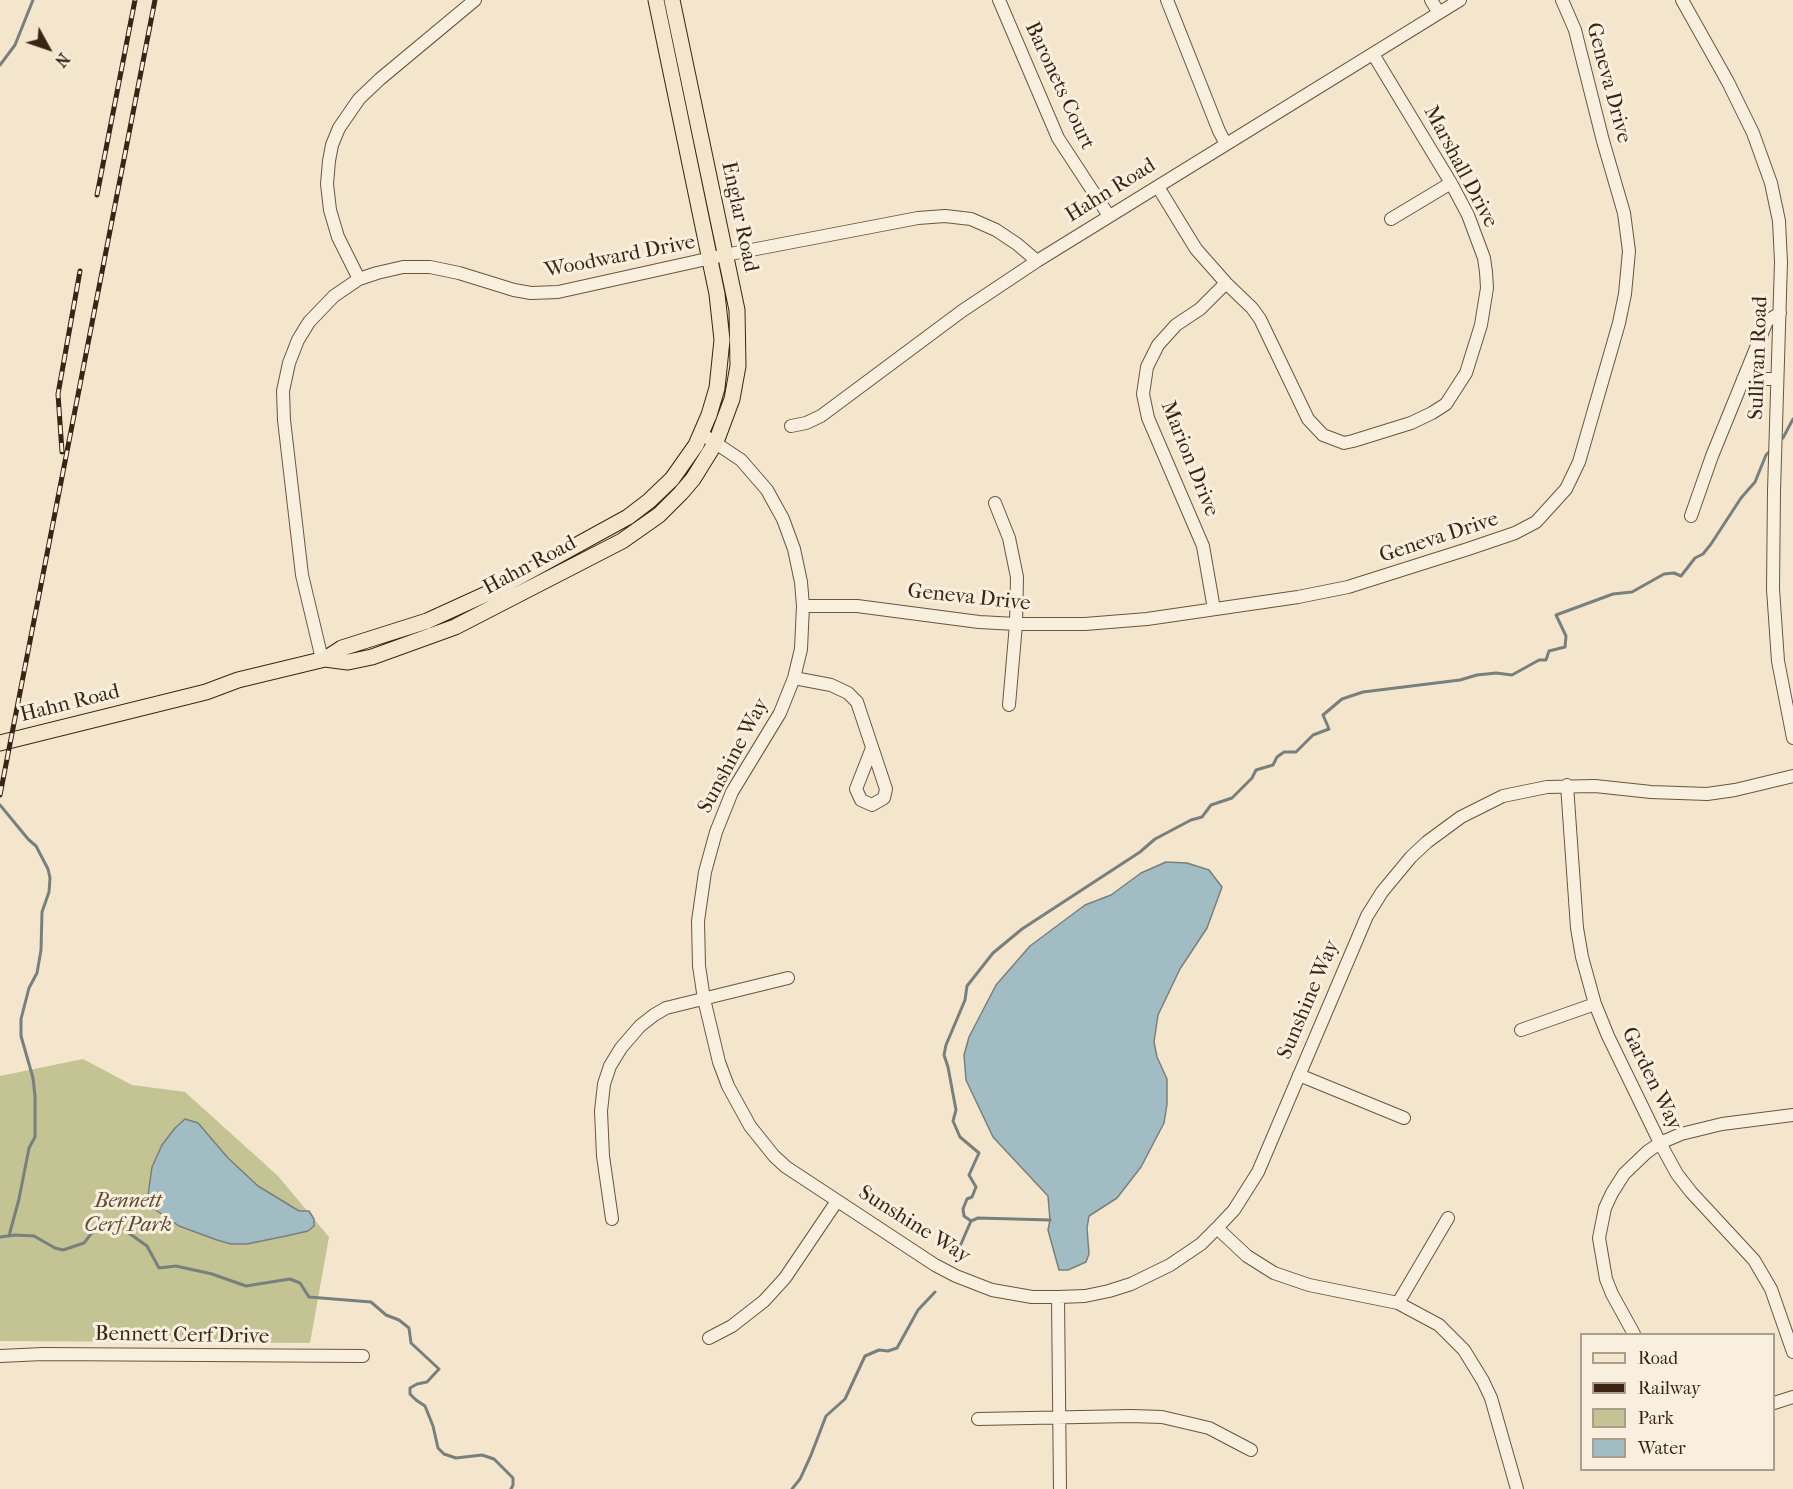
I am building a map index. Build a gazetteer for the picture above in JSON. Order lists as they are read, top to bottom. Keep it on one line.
{"streets":{"main road":["Hahn Road","Englar Road"],"street":["Geneva Drive","Baronets Court","Marshall Drive","Woodward Drive","Sullivan Road","Marion Drive","Sunshine Way","Garden Way","Bennett Cerf Drive"]},"crossings":[["Geneva Drive","Marion Drive"],["Geneva Drive","Sunshine Way"],["Baronets Court","Hahn Road"],["Marshall Drive","Hahn Road"],["Marshall Drive","Marion Drive"],["Hahn Road","Englar Road"],["Hahn Road","Woodward Drive"],["Hahn Road","Sunshine Way"],["Englar Road","Woodward Drive"],["Englar Road","Sunshine Way"],["Sunshine Way","Garden Way"]],"parks":["Bennett Cerf Park"],"legend":["Road","Railway","Park","Water"],"north":"bottom right"}
